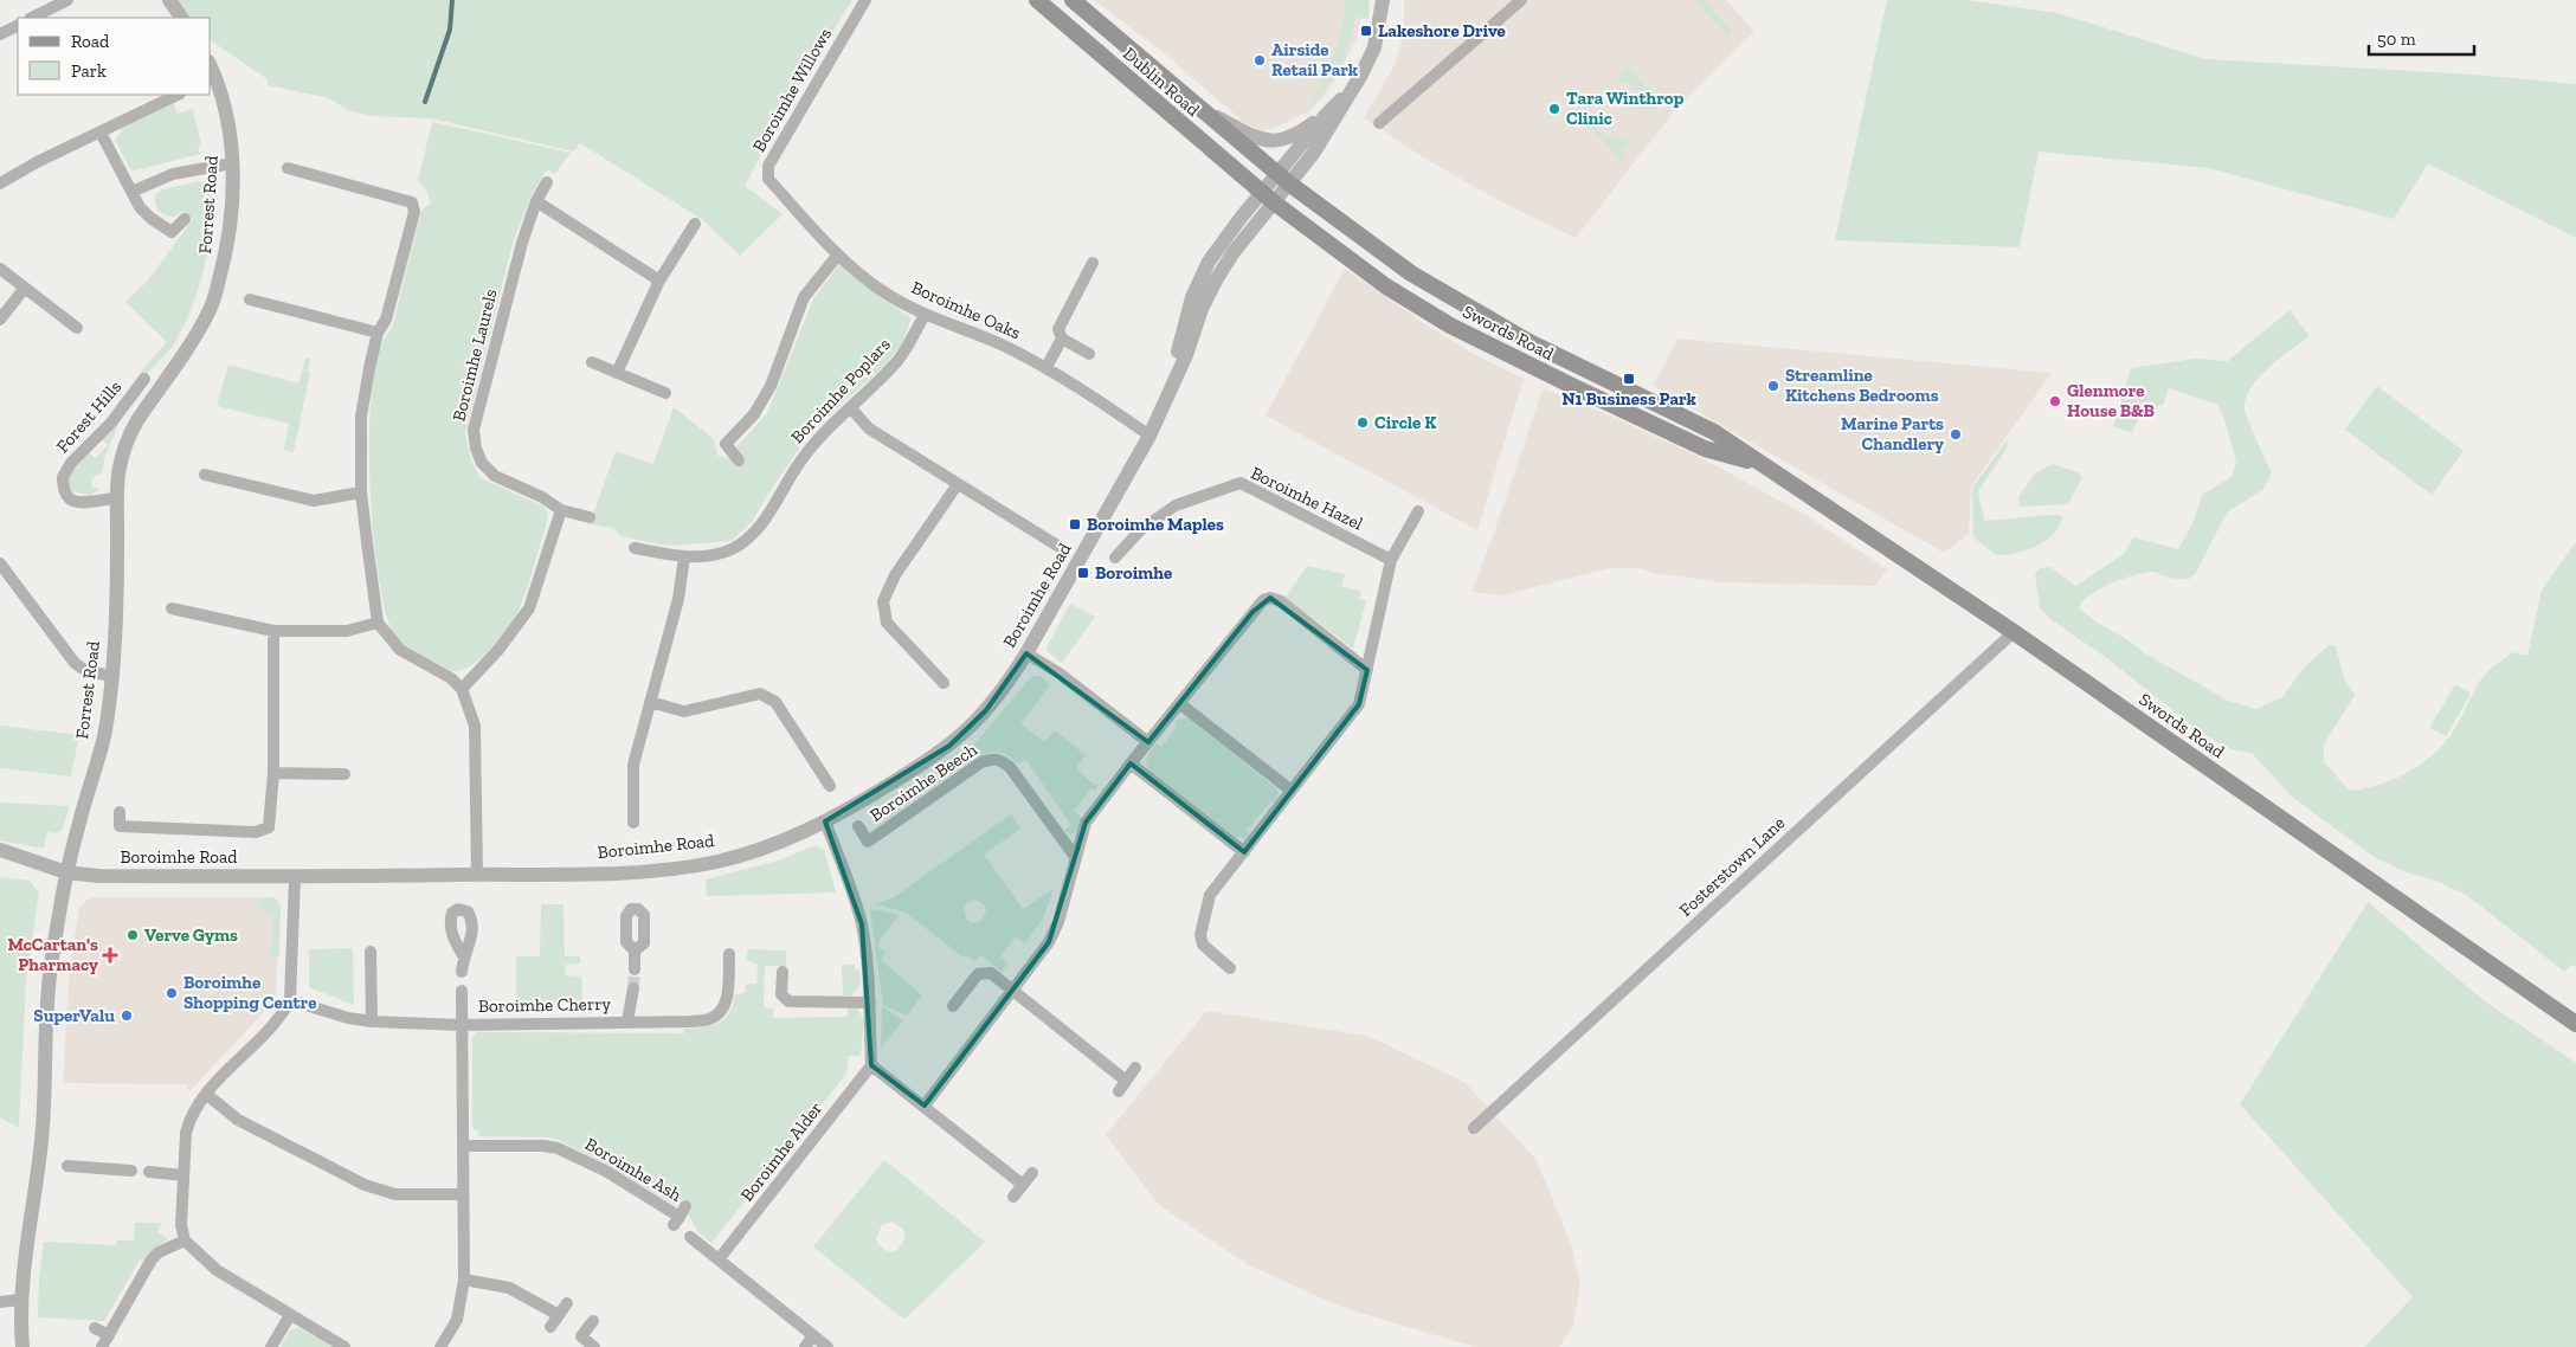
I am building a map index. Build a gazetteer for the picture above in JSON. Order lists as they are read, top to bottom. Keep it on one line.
{"streets":{"main road":["Dublin Road","Swords Road"],"street":["Boroimhe Willows","Forrest Road","Boroimhe Oaks","Boroimhe Laurels","Boroimhe Poplars","Forest Hills","Boroimhe Hazel","Boroimhe Road","Boroimhe Beech","Fosterstown Lane","Boroimhe Cherry","Boroimhe Alder","Boroimhe Ash"]},"crossings":[["Dublin Road","Swords Road"],["Dublin Road","Boroimhe Road"],["Boroimhe Willows","Boroimhe Oaks"],["Forrest Road","Forest Hills"],["Forrest Road","Boroimhe Road"],["Boroimhe Oaks","Boroimhe Poplars"],["Boroimhe Oaks","Boroimhe Road"],["Swords Road","Boroimhe Road"],["Swords Road","Fosterstown Lane"]],"places":{"transit":["Lakeshore Drive","N1 Business Park","Boroimhe Maples","Boroimhe"],"other":["Airside Retail Park","Tara Winthrop Clinic","Streamline Kitchens Bedrooms","Glenmore House B&B","Circle K","Marine Parts Chandlery","Verve Gyms","Boroimhe Shopping Centre","SuperValu"],"health":["McCartan's Pharmacy"]},"legend":["Road","Park"],"scale_bar":"50 m"}
